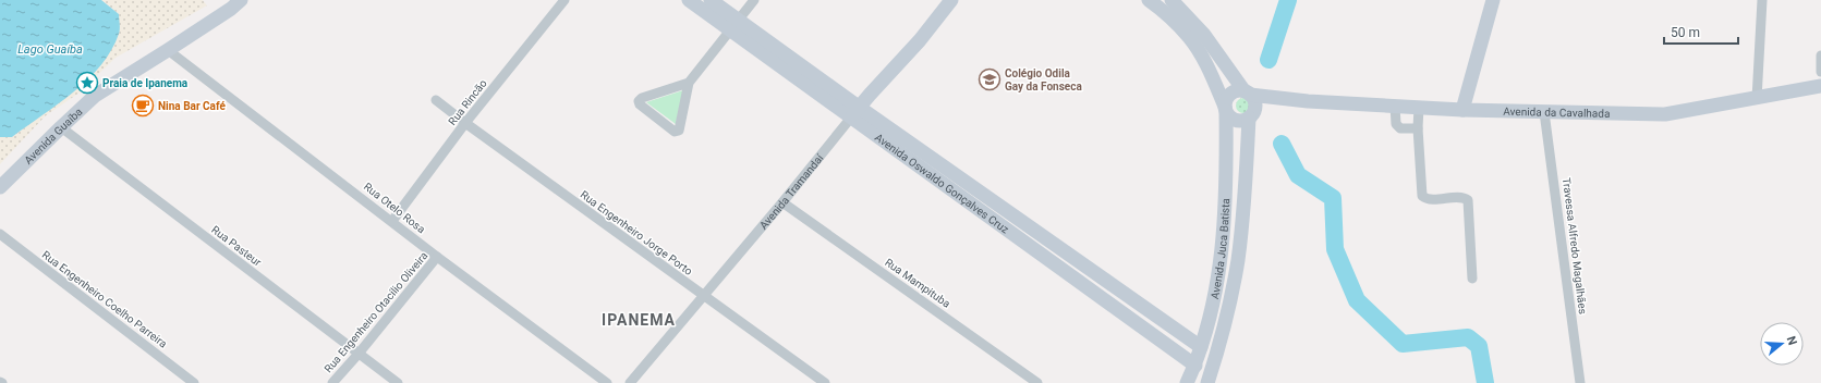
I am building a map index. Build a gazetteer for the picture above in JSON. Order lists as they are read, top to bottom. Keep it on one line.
{"streets":{"street":["Rua Rincão","Avenida da Cavalhada","Avenida Guaíba","Avenida Oswaldo Gonçalves Cruz","Avenida Tramandaí","Rua Otelo Rosa","Rua Engenheiro Jorge Porto","Rua Pasteur","Travessa Alfredo Magalhães","Avenida Juca Batista","Rua Mampituba","Rua Engenheiro Coelho Parreira","Rua Engenheiro Otacílio Oliveira"]},"crossings":[["Rua Rincão","Rua Otelo Rosa"],["Rua Rincão","Rua Engenheiro Jorge Porto"],["Avenida da Cavalhada","Travessa Alfredo Magalhães"],["Avenida da Cavalhada","Avenida Juca Batista"],["Avenida Guaíba","Rua Otelo Rosa"],["Avenida Guaíba","Rua Pasteur"],["Avenida Oswaldo Gonçalves Cruz","Avenida Tramandaí"],["Avenida Oswaldo Gonçalves Cruz","Avenida Juca Batista"],["Avenida Tramandaí","Rua Engenheiro Jorge Porto"],["Avenida Tramandaí","Rua Mampituba"],["Rua Otelo Rosa","Rua Engenheiro Otacílio Oliveira"],["Rua Pasteur","Rua Engenheiro Otacílio Oliveira"]],"districts":["IPANEMA"],"water":["Lago Guaíba"],"places":{"school or university":["Colégio Odila Gay da Fonseca"],"place":["Praia de Ipanema"],"cafe":["Nina Bar Café"]},"scale_bar":"50 m","north":"right"}
